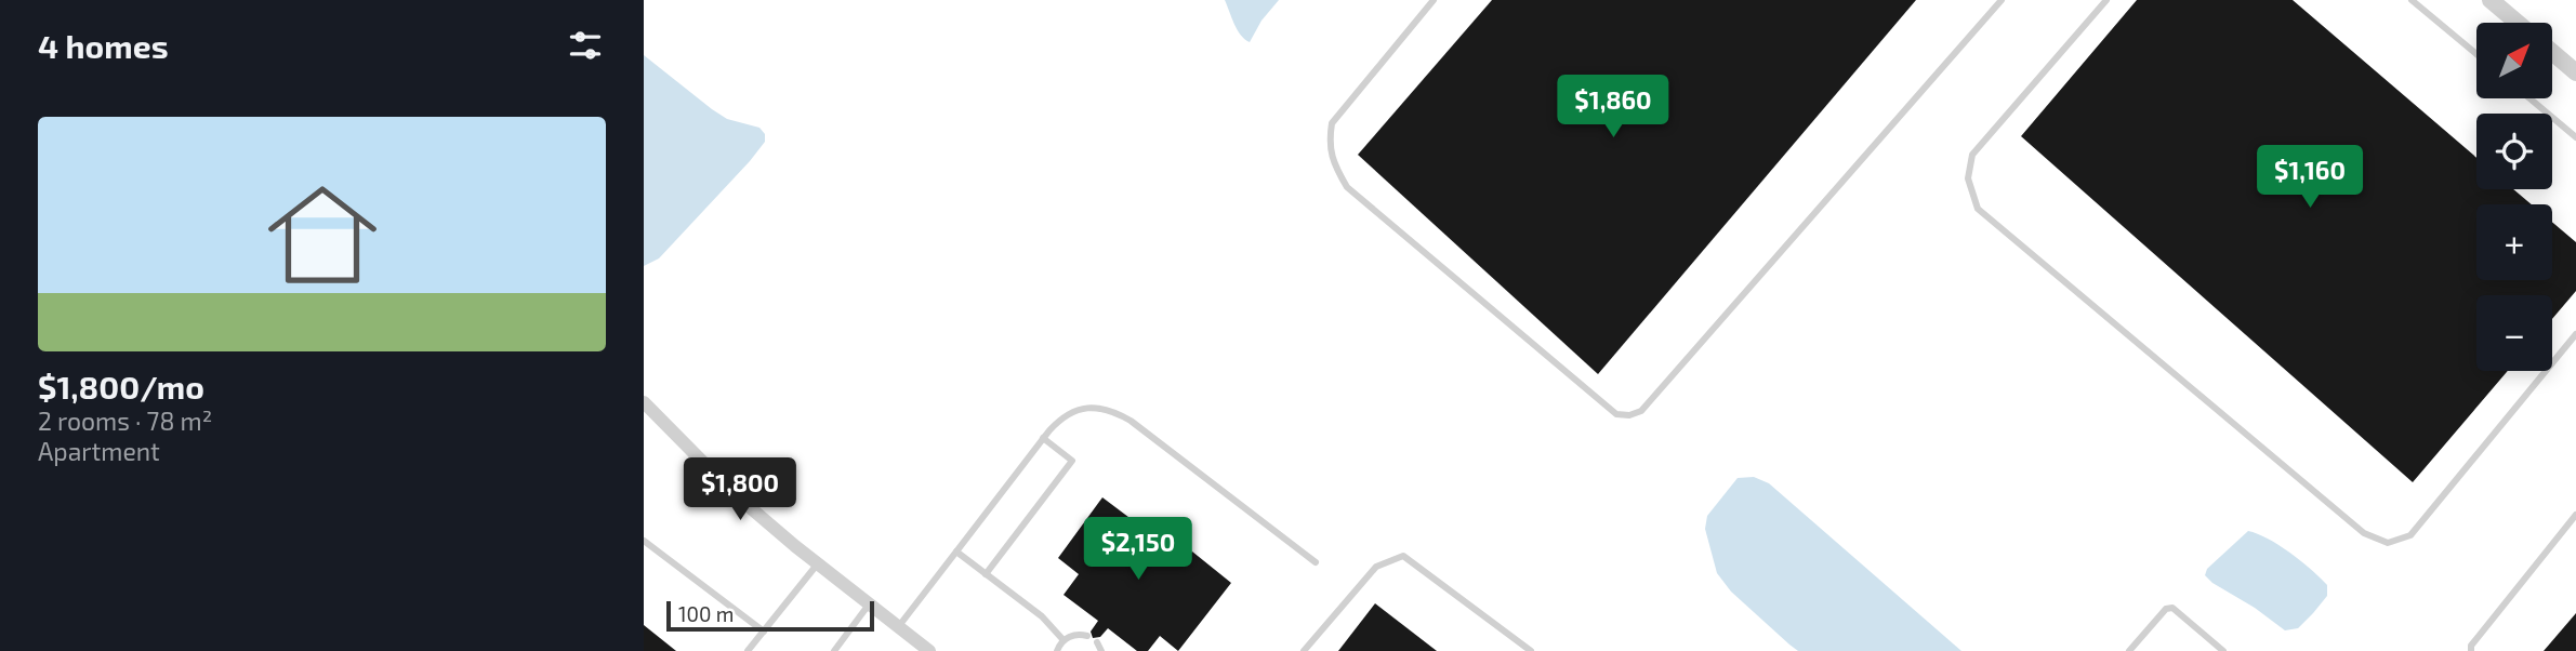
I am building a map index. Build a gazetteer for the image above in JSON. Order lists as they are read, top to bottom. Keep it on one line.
{"scale_bar":"100 m","north":"top right","page":{"heading":"4 homes","map_buttons":["+","−"],"price":["$1,860","$1,160","$1,800","$2,150"],"list":[{"name":"$1,800/mo","note":"2 rooms · 78 m² · Apartment"}],"scale":"100 m"}}
